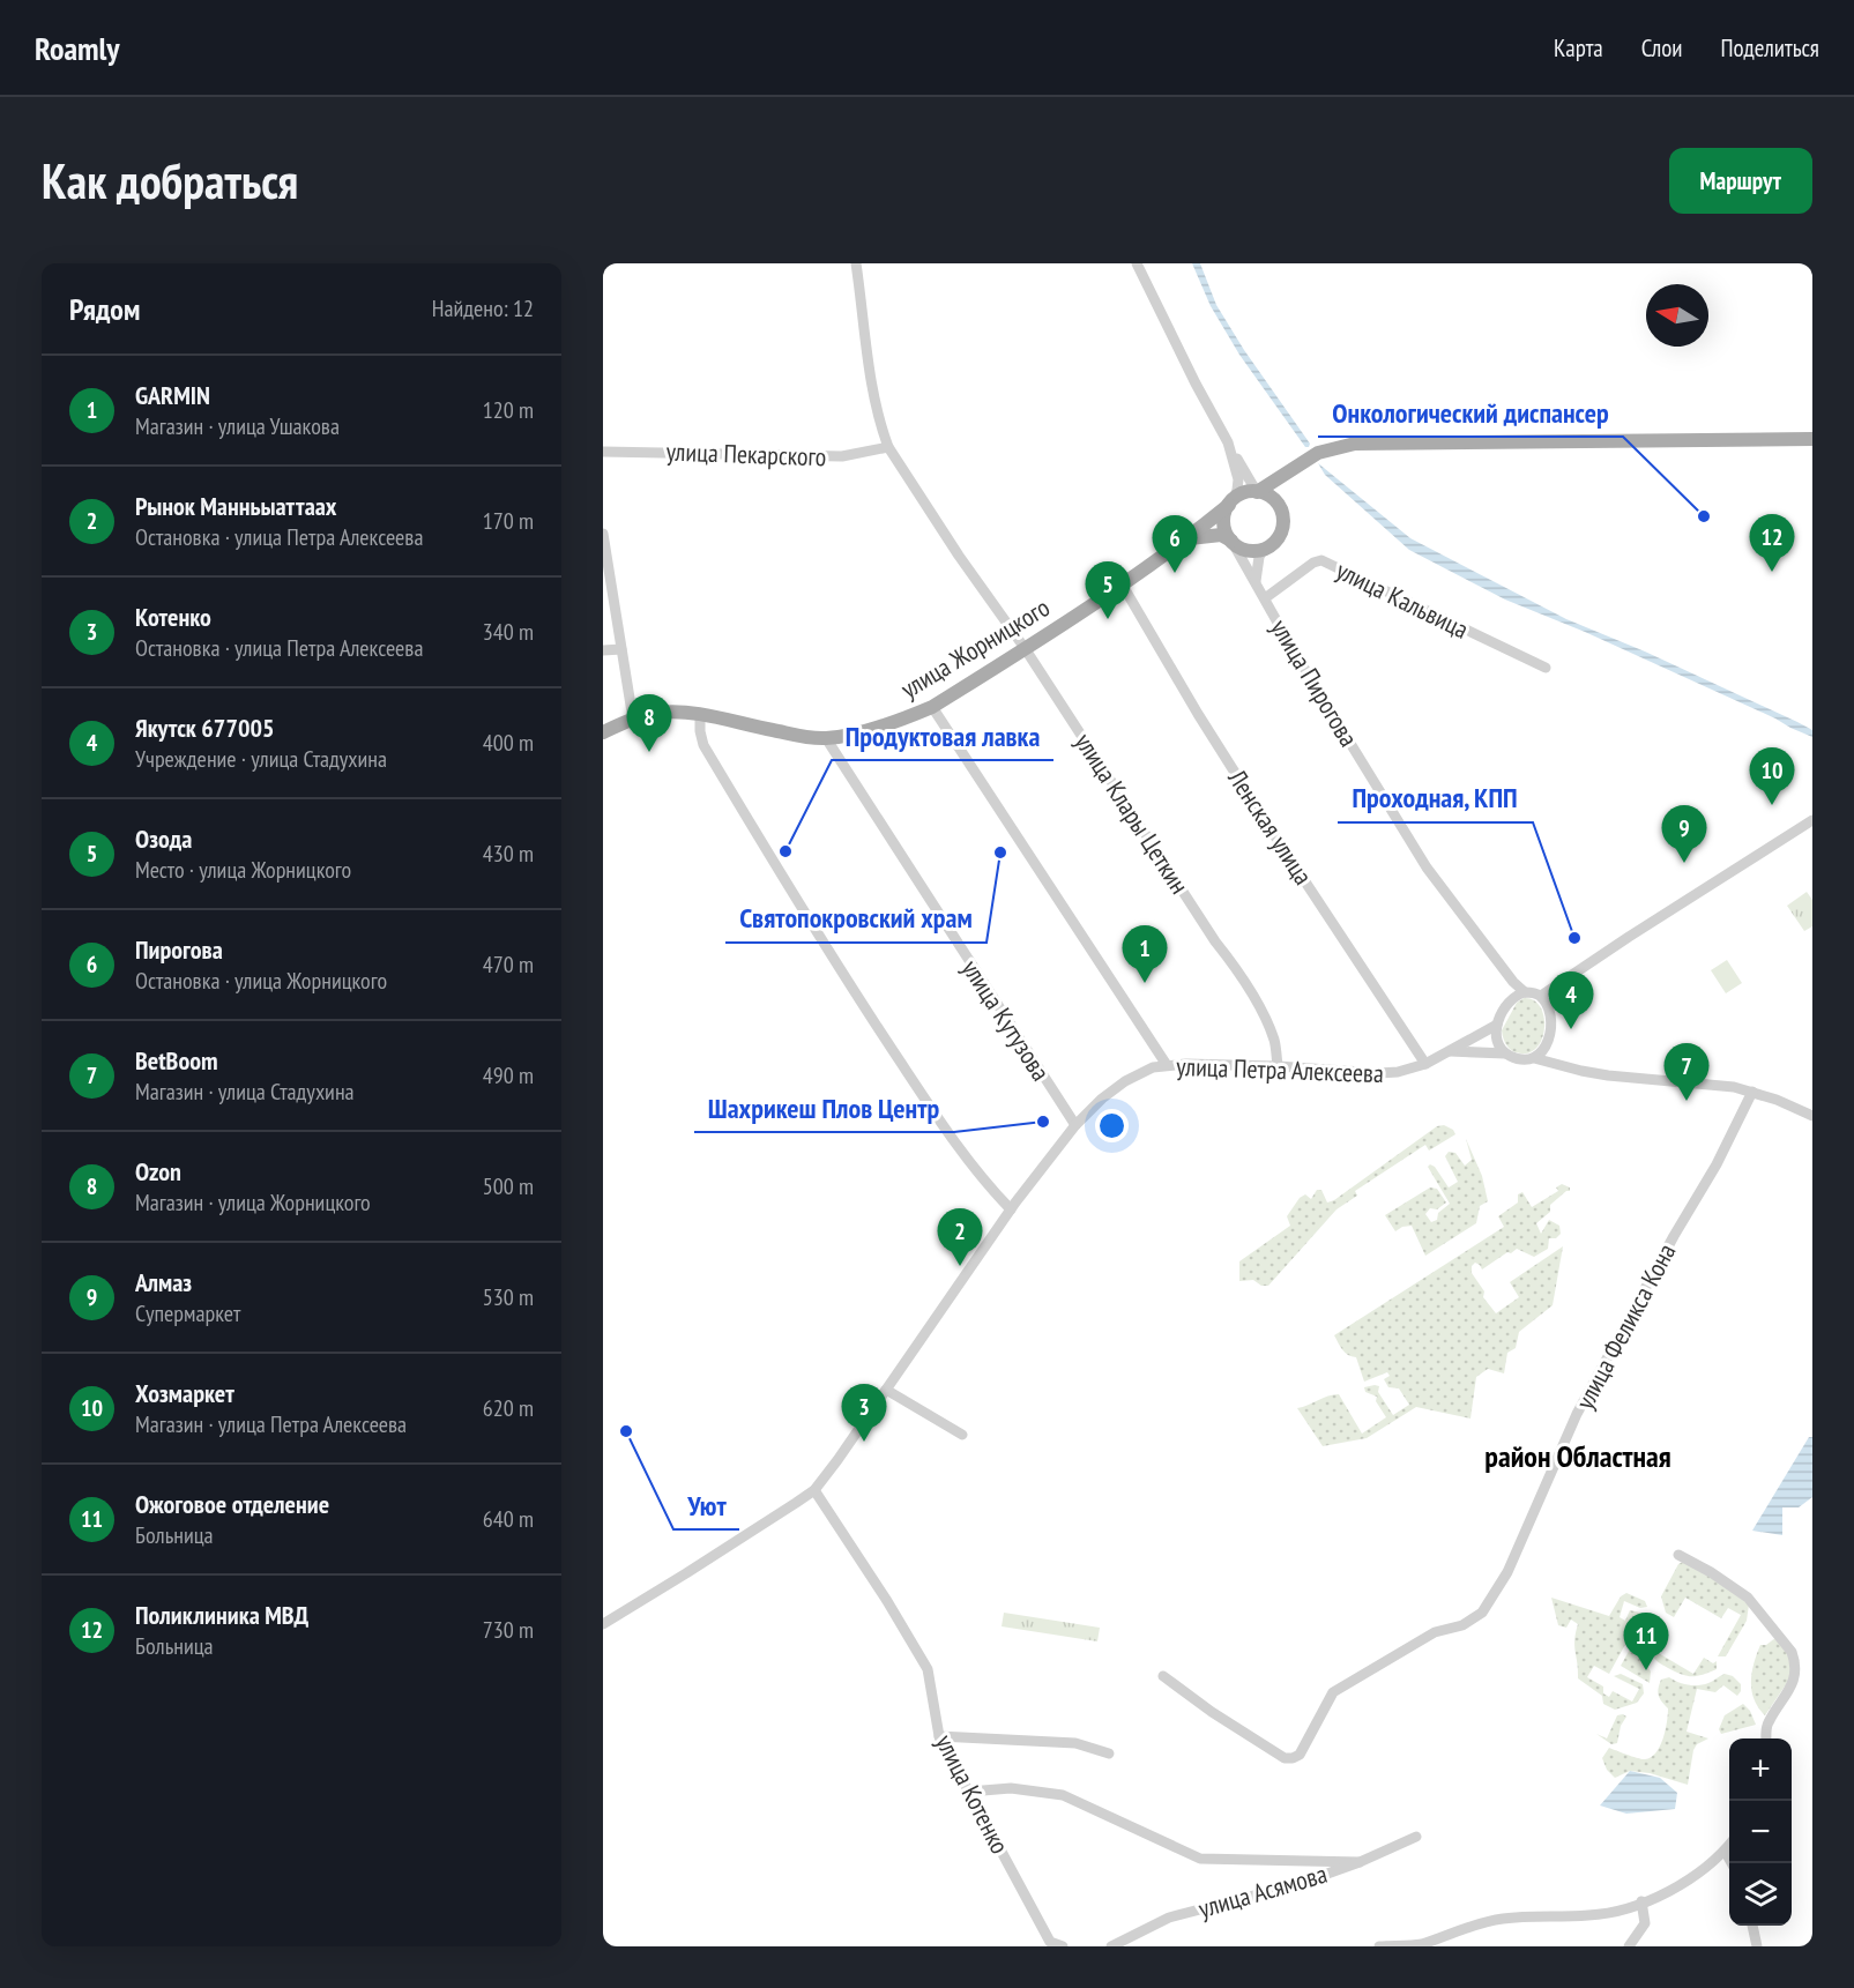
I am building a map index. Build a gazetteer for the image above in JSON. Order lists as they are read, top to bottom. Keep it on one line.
{"streets":{"main road":["улица Жорницкого"],"street":["улица Пекарского","улица Кальвица","улица Пирогова","улица Клары Цеткин","Ленская улица","улица Кутузова","улица Петра Алексеева","улица Феликса Кона","улица Котенко","улица Асямова"]},"crossings":[["улица Пекарского","улица Клары Цеткин"],["улица Кальвица","улица Пирогова"],["улица Жорницкого","улица Пирогова"],["улица Жорницкого","улица Клары Цеткин"],["улица Жорницкого","Ленская улица"],["улица Жорницкого","улица Кутузова"],["улица Пирогова","улица Петра Алексеева"],["улица Клары Цеткин","улица Петра Алексеева"],["Ленская улица","улица Петра Алексеева"],["улица Кутузова","улица Петра Алексеева"],["улица Петра Алексеева","улица Котенко"]],"districts":["район Областная"],"places":["Онкологический диспансер","Продуктовая лавка","Святопокровский храм","Проходная, КПП","Шахрикеш Плов Центр","Уют"],"north":"left","page":{"header":"Roamly","nav":["Карта","Слои","Поделиться"],"buttons":"Маршрут","title":"Как добраться","heading":["Рядом","Найдено: 12"],"list":[{"mark":"1","name":"GARMIN","note":"Магазин · улица Ушакова","value":"120 m"},{"mark":"2","name":"Рынок Манньыаттаах","note":"Остановка · улица Петра Алексеева","value":"170 m"},{"mark":"3","name":"Котенко","note":"Остановка · улица Петра Алексеева","value":"340 m"},{"mark":"4","name":"Якутск 677005","note":"Учреждение · улица Стадухина","value":"400 m"},{"mark":"5","name":"Озода","note":"Место · улица Жорницкого","value":"430 m"},{"mark":"6","name":"Пирогова","note":"Остановка · улица Жорницкого","value":"470 m"},{"mark":"7","name":"BetBoom","note":"Магазин · улица Стадухина","value":"490 m"},{"mark":"8","name":"Ozon","note":"Магазин · улица Жорницкого","value":"500 m"},{"mark":"9","name":"Алмаз","note":"Супермаркет","value":"530 m"},{"mark":"10","name":"Хозмаркет","note":"Магазин · улица Петра Алексеева","value":"620 m"},{"mark":"11","name":"Ожоговое отделение","note":"Больница","value":"640 m"},{"mark":"12","name":"Поликлиника МВД","note":"Больница","value":"730 m"}],"pins":["12","6","5","8","10","9","1","4","7","2","3","11"],"map_buttons":["+","−"]}}
